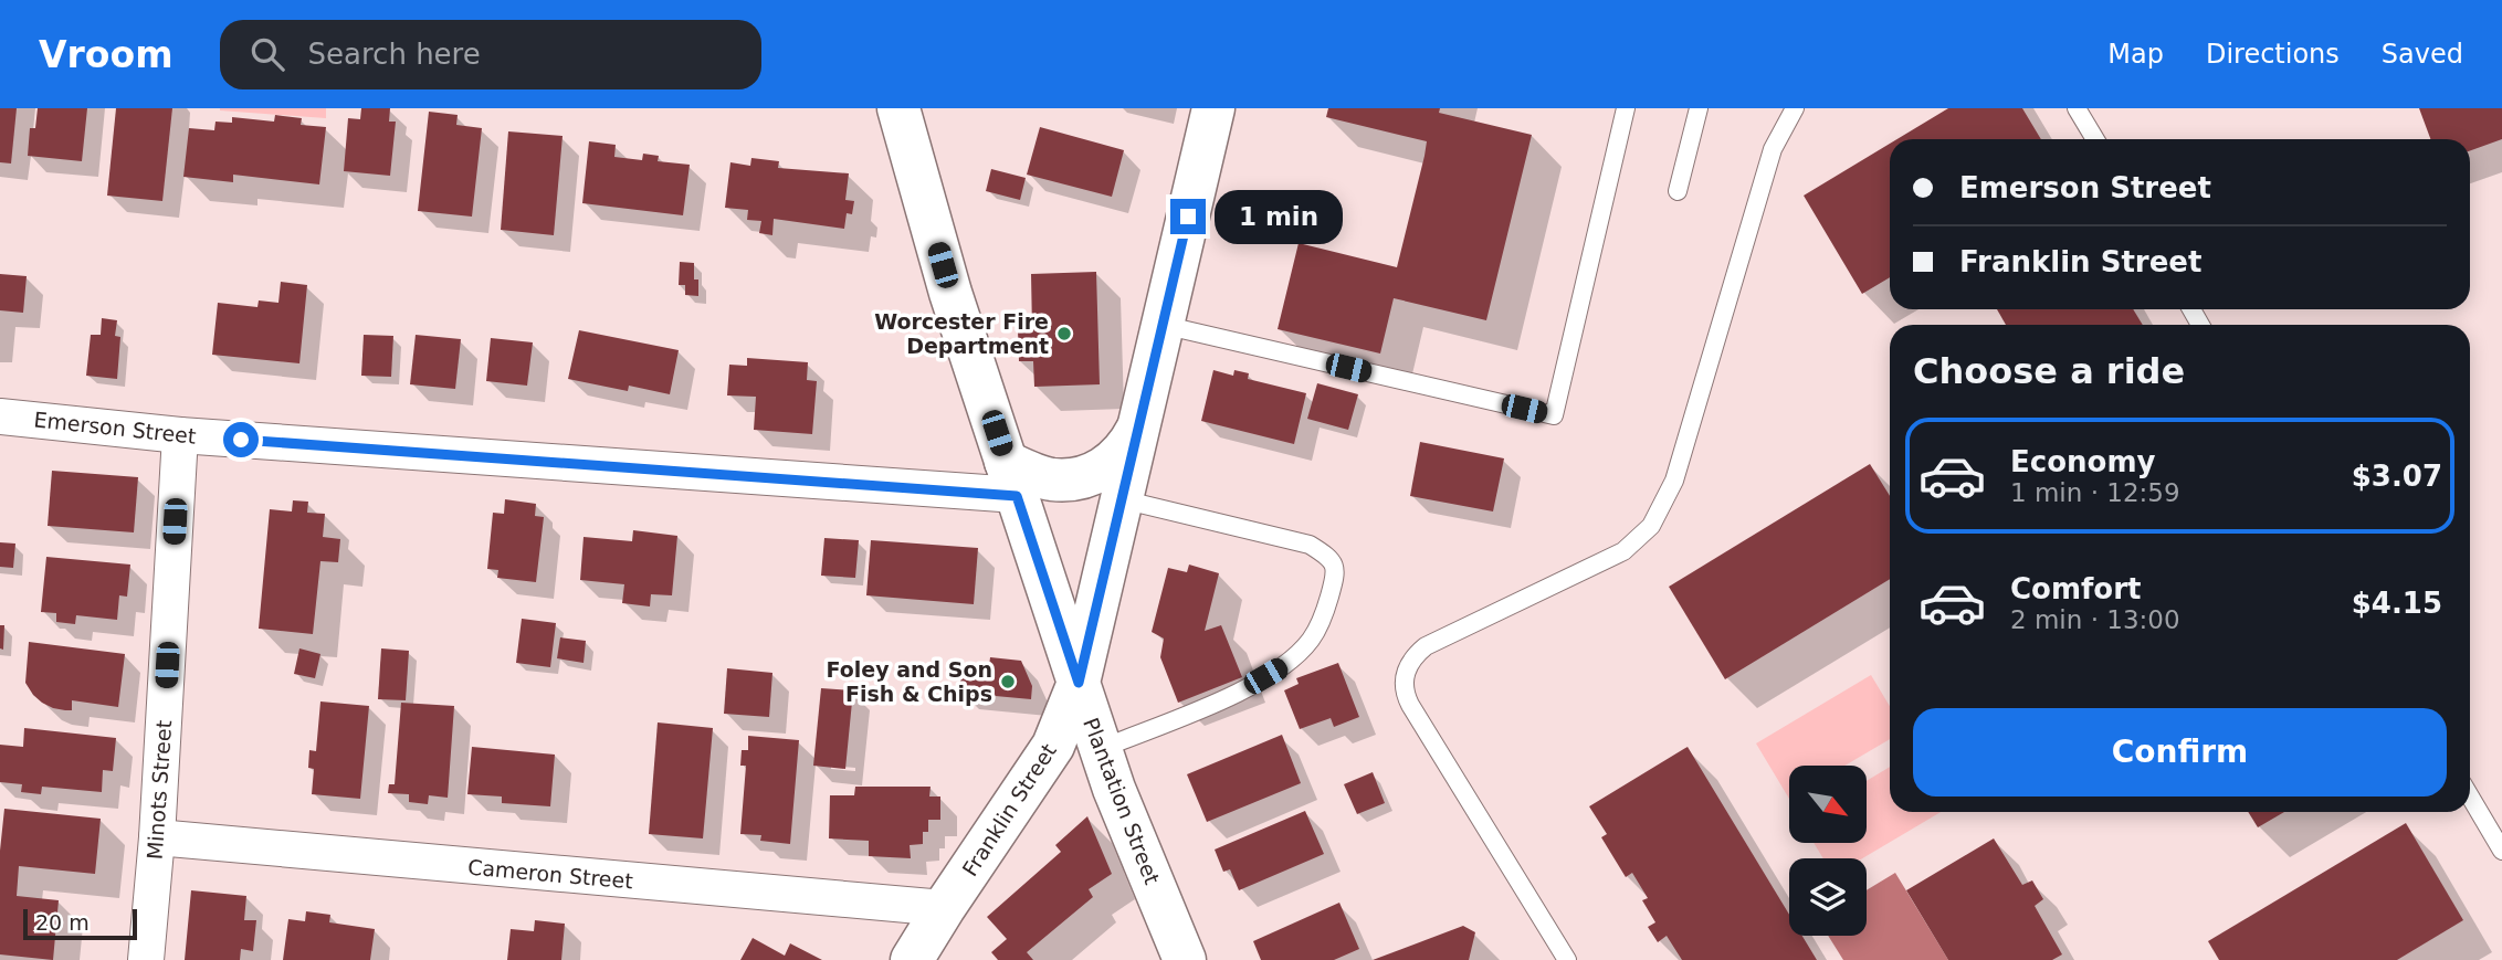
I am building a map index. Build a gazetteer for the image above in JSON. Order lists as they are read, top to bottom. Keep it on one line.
{"streets":{"main road":["Plantation Street","Franklin Street"],"street":["Emerson Street","Minots Street","Cameron Street"]},"crossings":[["Emerson Street","Minots Street"],["Emerson Street","Plantation Street"],["Minots Street","Cameron Street"],["Plantation Street","Franklin Street"],["Franklin Street","Cameron Street"]],"places":["Worcester Fire Department","Foley and Son Fish & Chips"],"scale_bar":"20 m","north":"bottom right","page":{"header":"Vroom","search":"Search here","nav":["Map","Directions","Saved"],"banner":["Emerson Street","Franklin Street"],"bubble":"1 min","heading":"Choose a ride","list":[{"name":"Economy","note":"1 min · 12:59","value":"$3.07"},{"name":"Comfort","note":"2 min · 13:00","value":"$4.15"}],"buttons":"Confirm","scale":"20 m"}}
